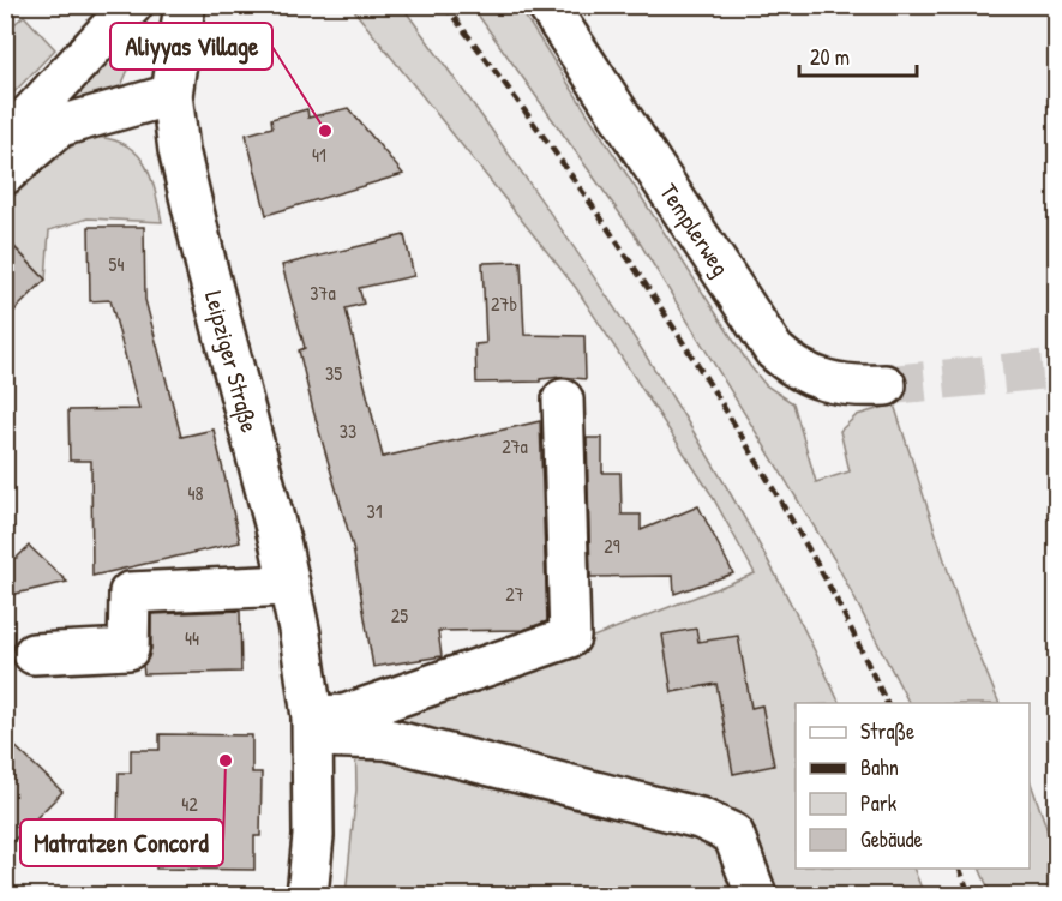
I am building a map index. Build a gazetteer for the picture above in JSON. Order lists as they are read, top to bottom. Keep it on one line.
{"streets":{"street":["Templerweg","Leipziger Straße"]},"places":["Aliyyas Village","Matratzen Concord"],"house_numbers":["41","54","37a","27b","35","33","27a","48","31","29","27","25","44","42"],"legend":["Straße","Bahn","Park","Gebäude"],"scale_bar":"20 m"}
